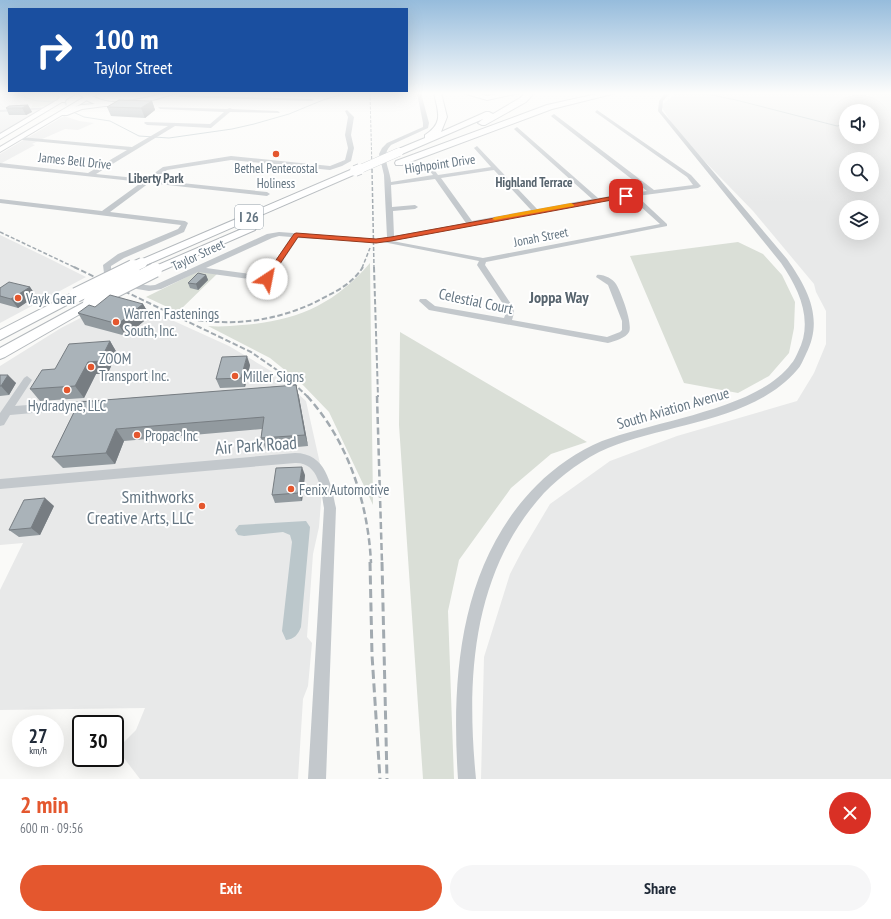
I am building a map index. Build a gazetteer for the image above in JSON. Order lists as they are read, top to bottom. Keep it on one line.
{"streets":{"highway":["I 26"],"street":["James Bell Drive","Highpoint Drive","Jonah Street","Taylor Street","Celestial Court","South Aviation Avenue","Air Park Road"]},"crossings":[["Jonah Street","Taylor Street"]],"districts":["Liberty Park","Highland Terrace","Joppa Way"],"places":["Bethel Pentecostal Holiness","Vayk Gear","Warren Fastenings South, Inc.","ZOOM Transport Inc.","Miller Signs","Hydradyne, LLC","Propac Inc","Fenix Automotive","Smithworks Creative Arts, LLC"],"page":{"turn":["100 m","Taylor Street"],"speed":"27 km/h","limit":"30","heading":["2 min","600 m · 09:56"],"buttons":["Exit","Share"]}}
